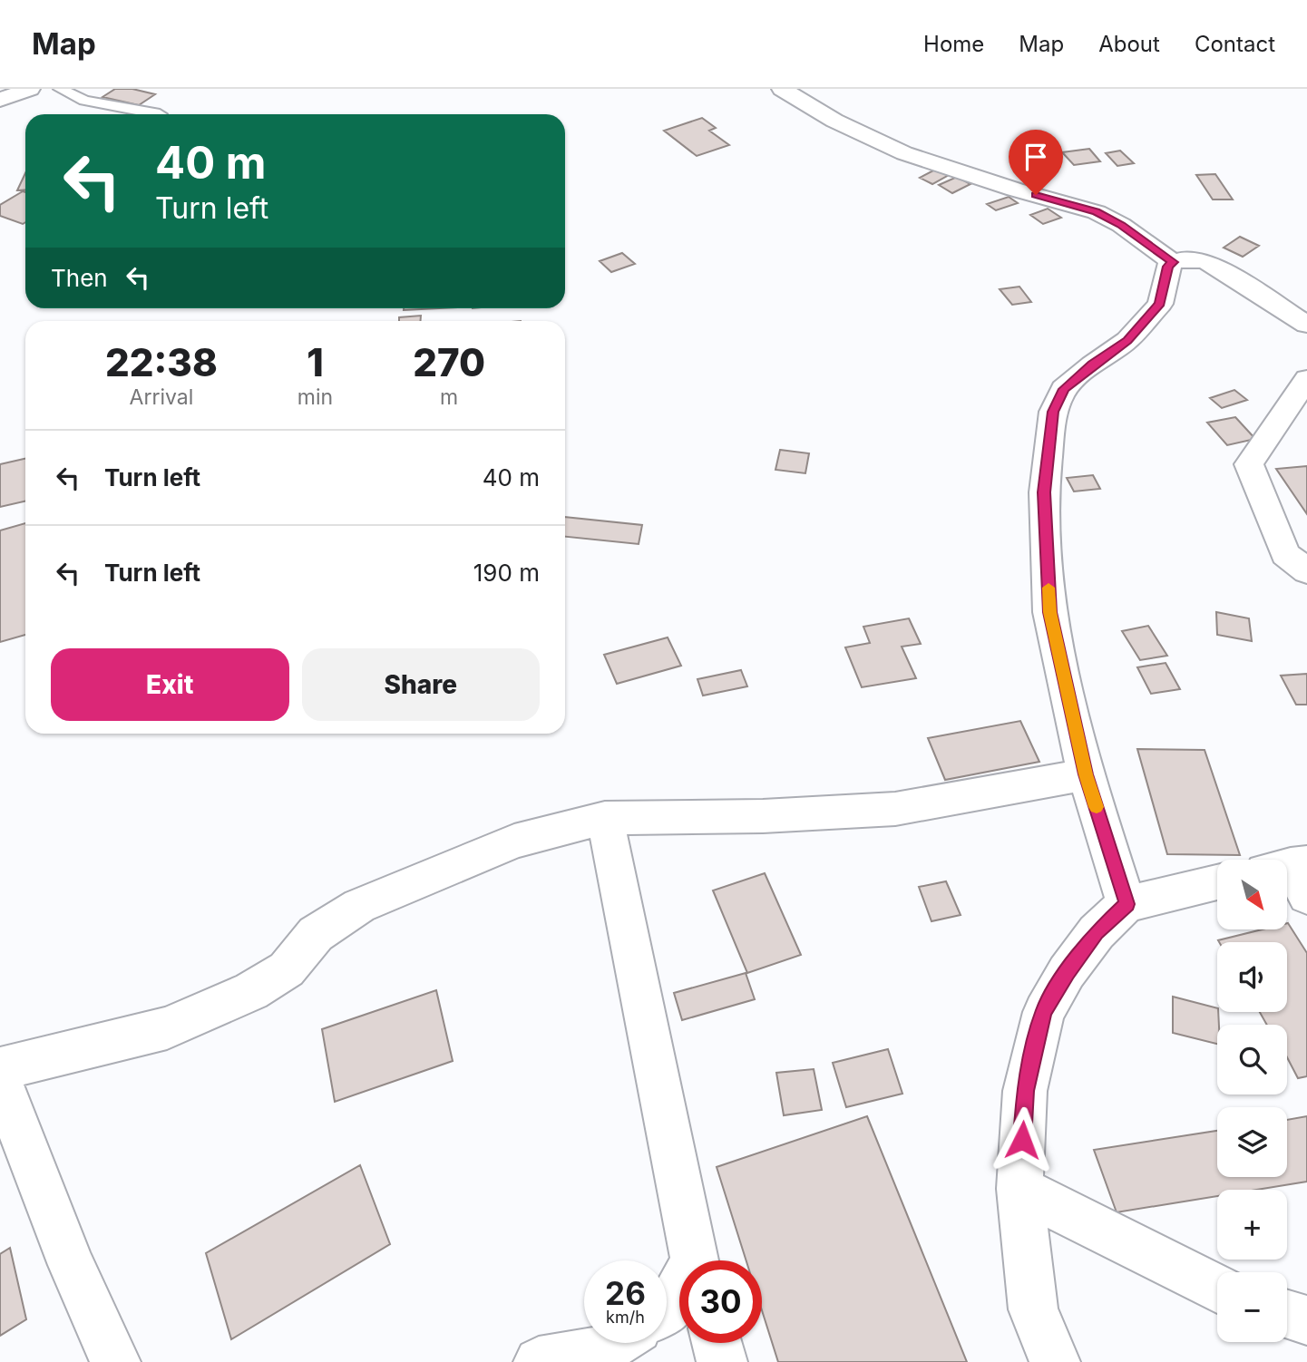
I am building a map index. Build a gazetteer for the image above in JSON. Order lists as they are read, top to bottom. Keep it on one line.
{"north":"bottom right","page":{"header":"Map","nav":["Home","Map","About","Contact"],"turn":["40 m","Turn left"],"then":"Then","eta":["22:38","Arrival","1","min","270","m"],"list":[{"name":"Turn left","value":"40 m"},{"name":"Turn left","value":"190 m"}],"buttons":["Exit","Share"],"map_buttons":["+","−"],"speed":"26 km/h","limit":"30"}}
